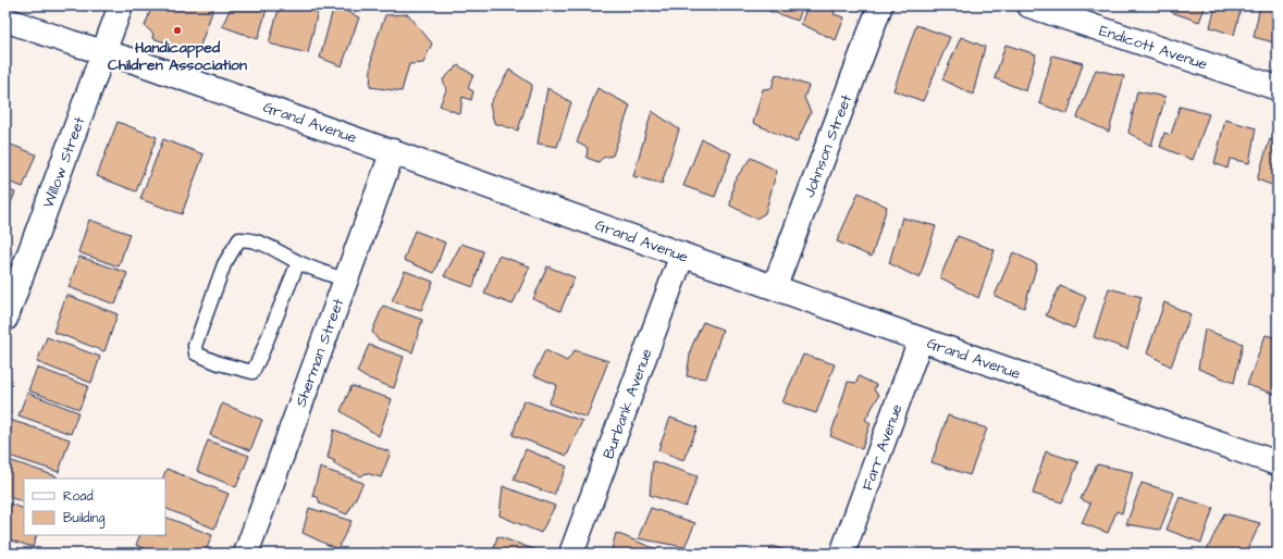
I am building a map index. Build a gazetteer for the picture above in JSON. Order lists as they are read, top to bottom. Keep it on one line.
{"streets":{"street":["Endicott Avenue","Grand Avenue","Johnson Street","Willow Street","Sherman Street","Burbank Avenue","Farr Avenue"]},"crossings":[["Grand Avenue","Johnson Street"],["Grand Avenue","Willow Street"],["Grand Avenue","Sherman Street"],["Grand Avenue","Burbank Avenue"],["Grand Avenue","Farr Avenue"]],"places":["Handicapped Children Association"],"legend":["Road","Building"]}
